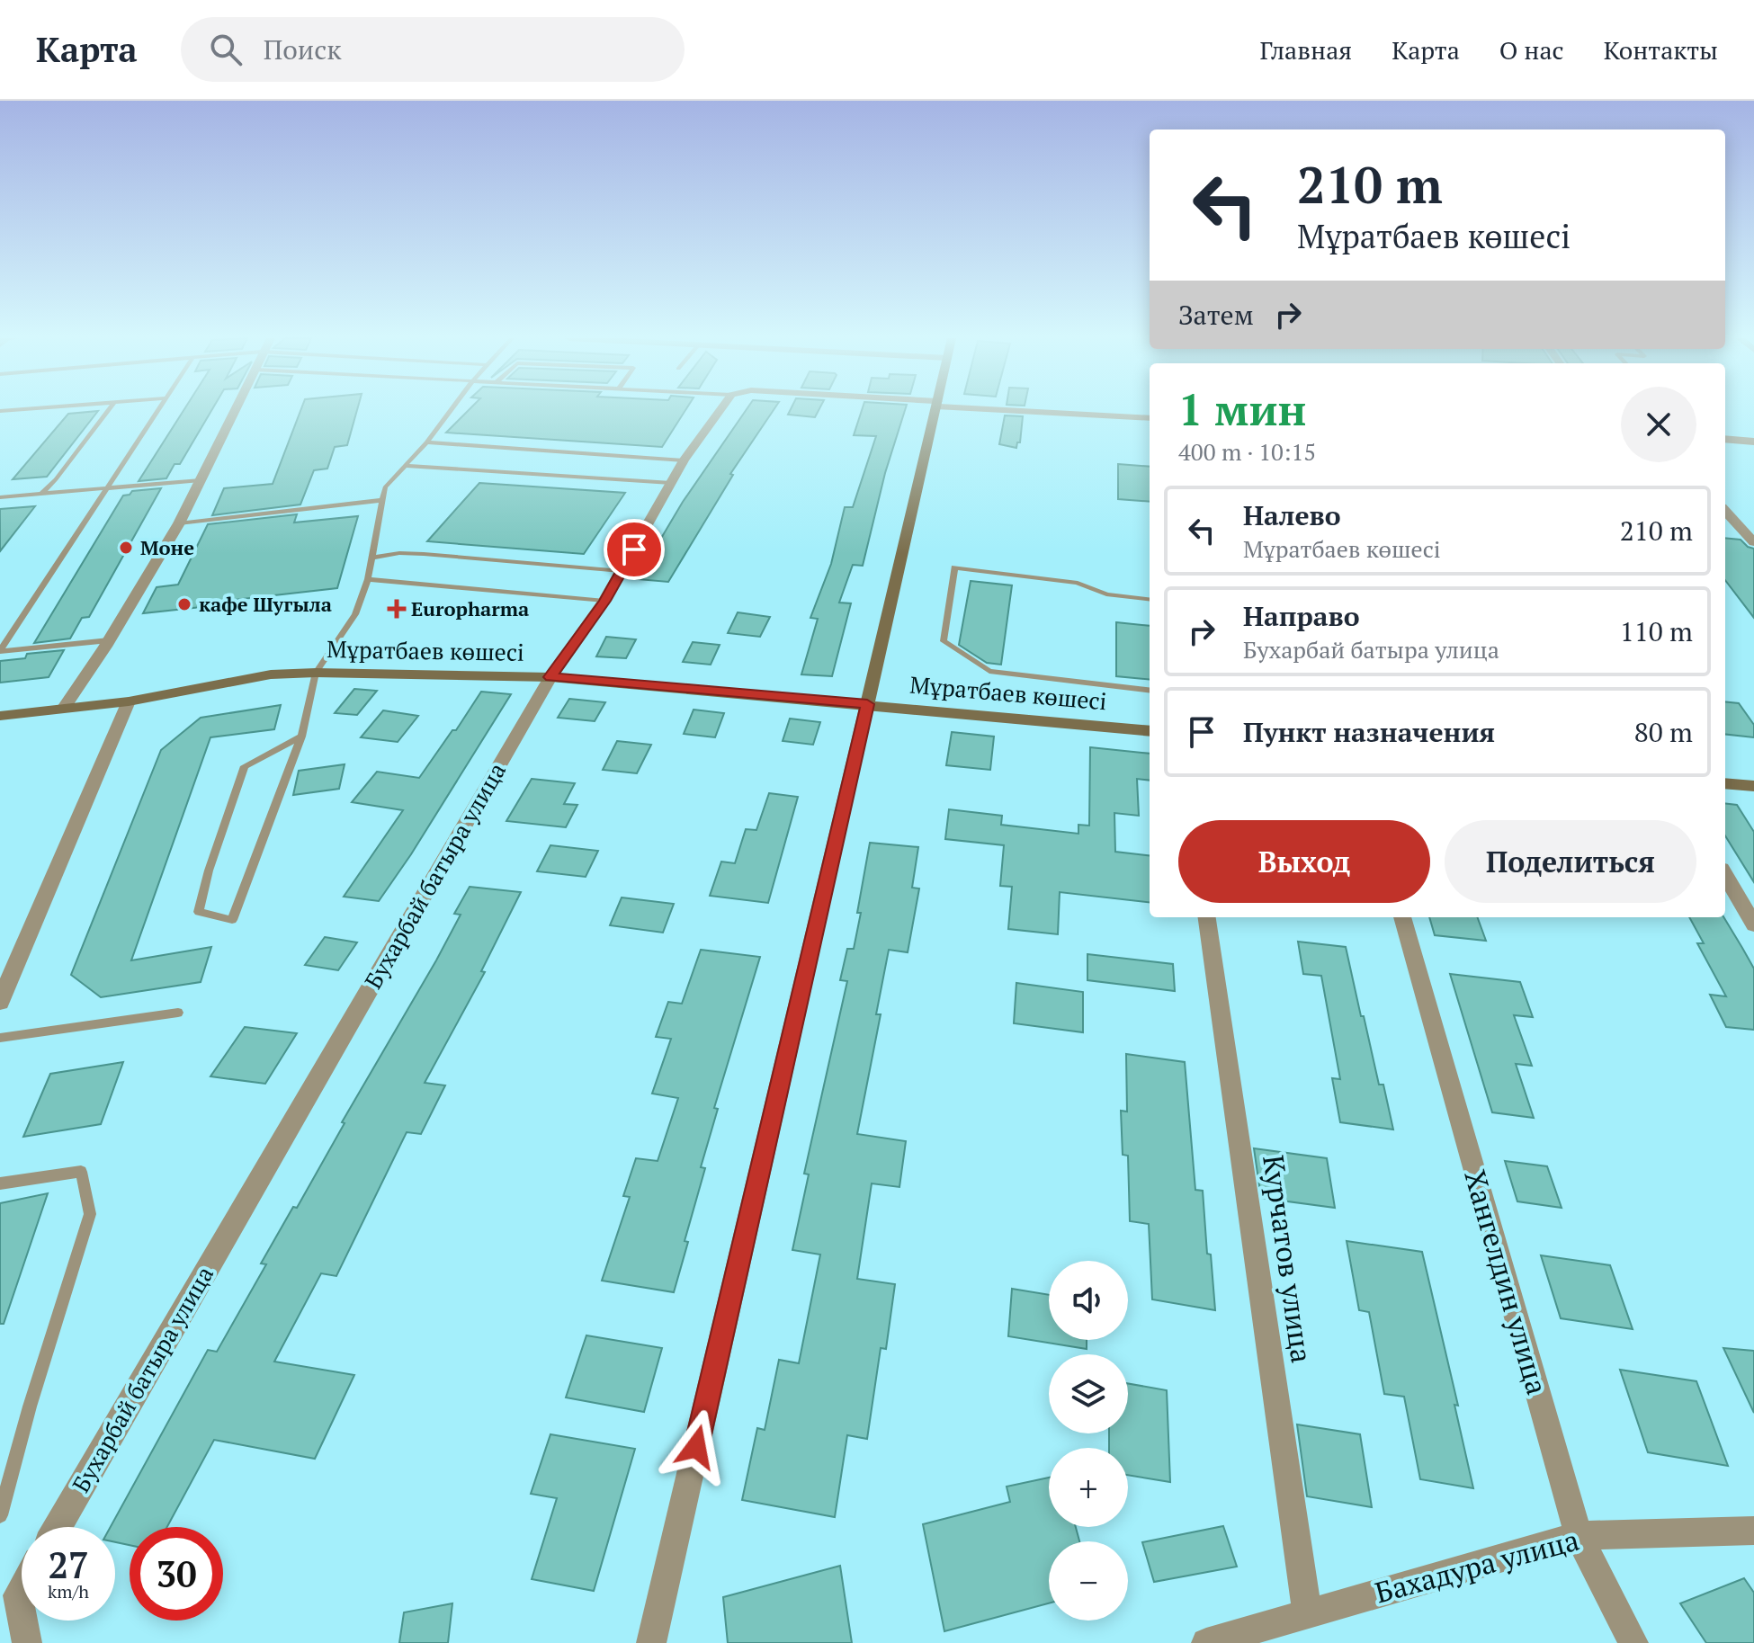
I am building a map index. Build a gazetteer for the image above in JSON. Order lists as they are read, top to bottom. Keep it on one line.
{"streets":{"street":["Мұратбаев көшесі","Бухарбай батыра улица","Курчатов улица","Хангелдин улица","Бахадура улица"]},"crossings":[["Мұратбаев көшесі","Бухарбай батыра улица"],["Курчатов улица","Бахадура улица"],["Хангелдин улица","Бахадура улица"]],"places":{"other":["Моне","кафе Шугыла"],"health":["Europharma"]},"page":{"header":"Карта","search":"Поиск","nav":["Главная","Карта","О нас","Контакты"],"turn":["210 m","Мұратбаев көшесі"],"then":"Затем","heading":["1 мин","400 m · 10:15"],"list":[{"name":"Налево","note":"Мұратбаев көшесі","value":"210 m"},{"name":"Направо","note":"Бухарбай батыра улица","value":"110 m"},{"name":"Пункт назначения","value":"80 m"}],"buttons":["Выход","Поделиться"],"map_buttons":["+","−"],"speed":"27 km/h","limit":"30"}}
